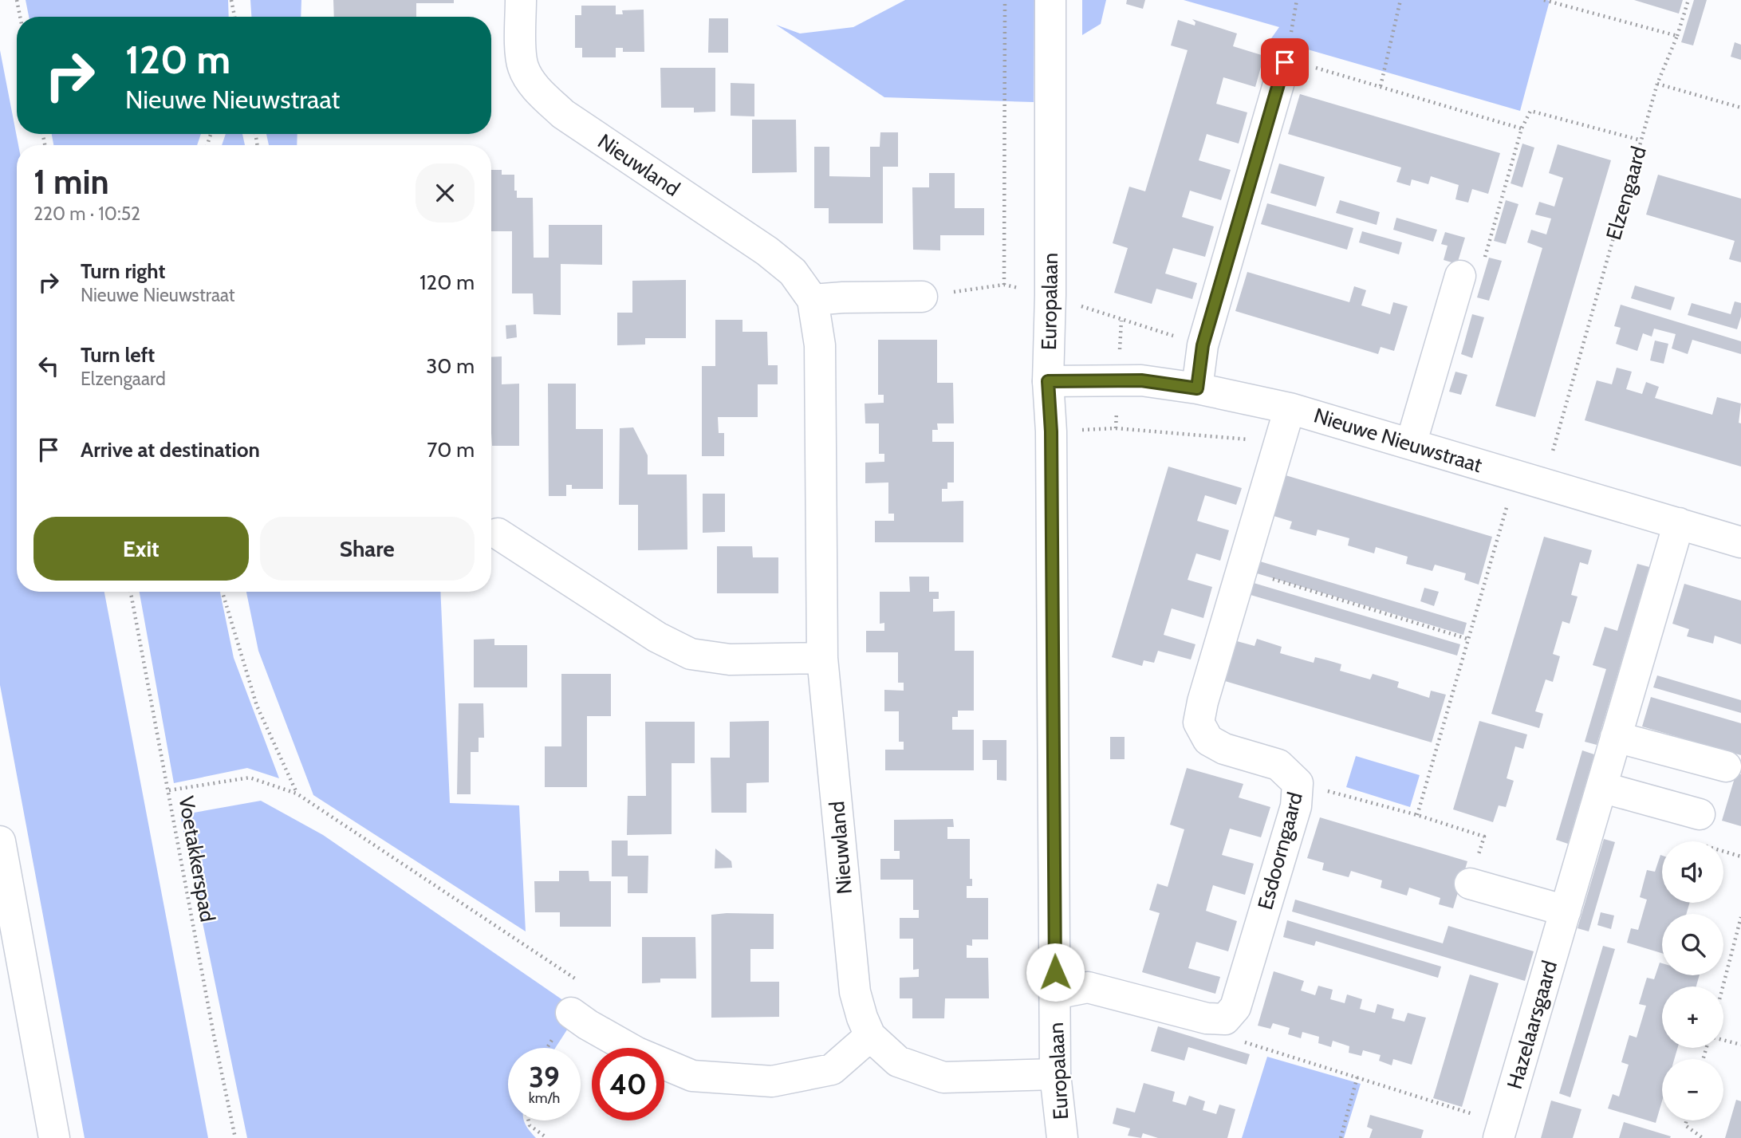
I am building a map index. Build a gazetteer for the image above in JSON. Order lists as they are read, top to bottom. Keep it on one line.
{"streets":{"main road":["Nieuwland","Europalaan","Nieuwe Nieuwstraat","Esdoorngaard","Hazelaarsgaard"],"path":["Elzengaard","Voetakkerspad"]},"crossings":[["Nieuwland","Europalaan"],["Elzengaard","Nieuwe Nieuwstraat"],["Europalaan","Nieuwe Nieuwstraat"],["Nieuwe Nieuwstraat","Esdoorngaard"],["Nieuwe Nieuwstraat","Hazelaarsgaard"]],"page":{"turn":["120 m","Nieuwe Nieuwstraat"],"heading":["1 min","220 m · 10:52"],"list":[{"name":"Turn right","note":"Nieuwe Nieuwstraat","value":"120 m"},{"name":"Turn left","note":"Elzengaard","value":"30 m"},{"name":"Arrive at destination","value":"70 m"}],"buttons":["Exit","Share"],"map_buttons":["+","−"],"speed":"39 km/h","limit":"40"}}
